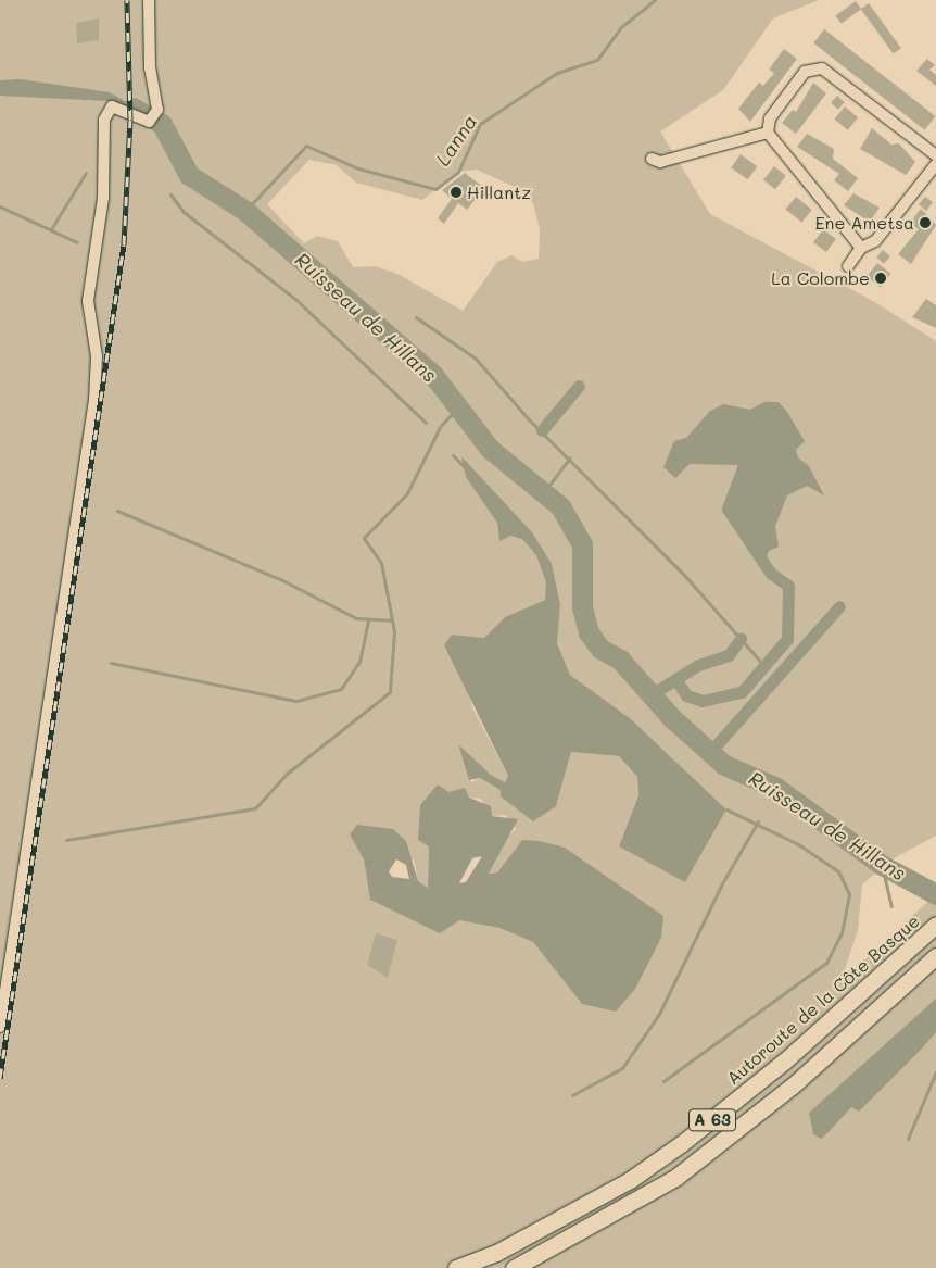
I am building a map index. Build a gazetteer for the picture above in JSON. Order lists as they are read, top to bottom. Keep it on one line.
{"streets":{"highway":["Autoroute de la Côte Basque","A 63"]},"water":["Lanna","Ruisseau de Hillans"],"places":["Hillantz","Ene Ametsa","La Colombe"]}
